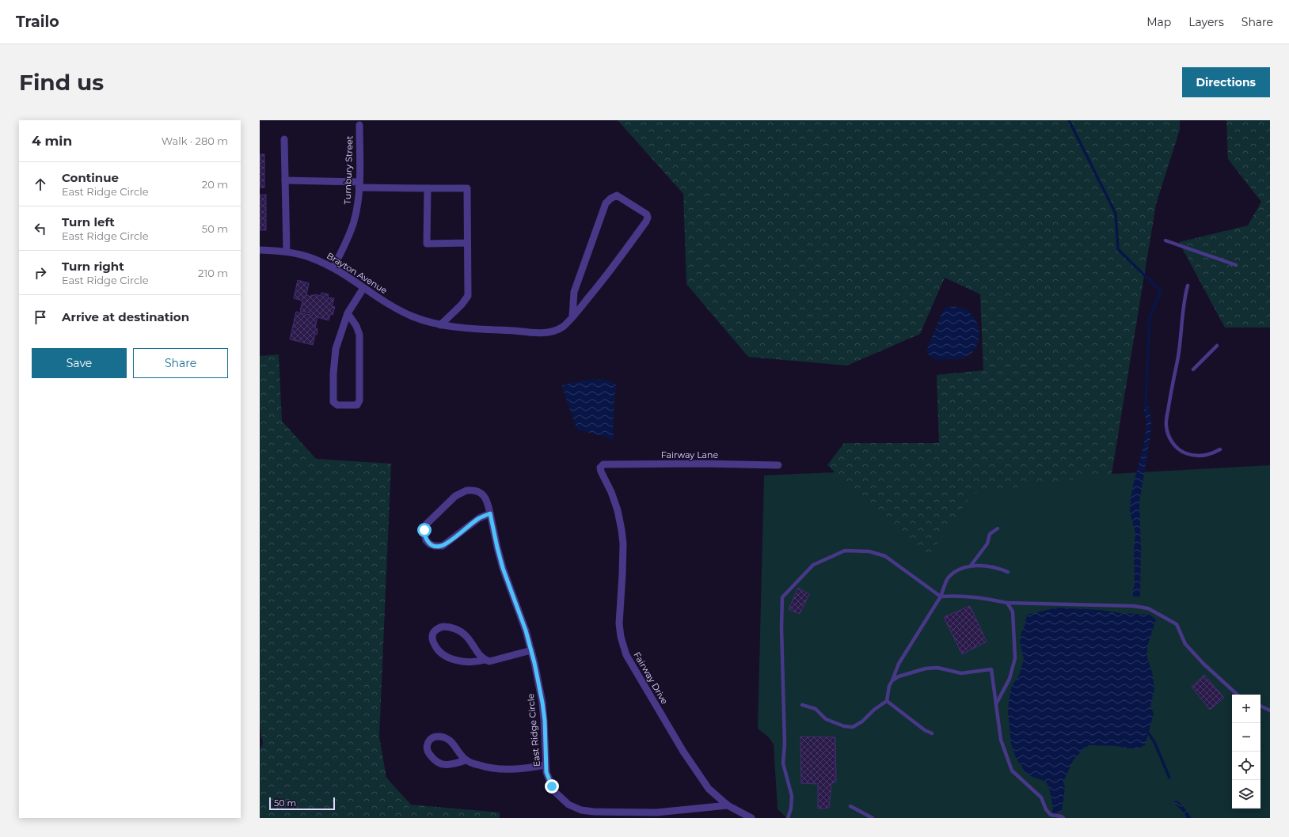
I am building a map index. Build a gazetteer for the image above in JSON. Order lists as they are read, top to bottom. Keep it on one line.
{"streets":{"street":["Turnbury Street","Brayton Avenue","Fairway Lane","Fairway Drive","East Ridge Circle"]},"crossings":[["Turnbury Street","Brayton Avenue"],["Fairway Lane","Fairway Drive"],["Fairway Drive","East Ridge Circle"]],"scale_bar":"50 m","page":{"header":"Trailo","nav":["Map","Layers","Share"],"buttons":["Directions",["Save","Share"]],"title":"Find us","heading":["4 min","Walk · 280 m"],"list":[["Continue","East Ridge Circle","20 m"],["Turn left","East Ridge Circle","50 m"],["Turn right","East Ridge Circle","210 m"],"Arrive at destination"],"map_buttons":["+","−"],"scale":"50 m"}}
